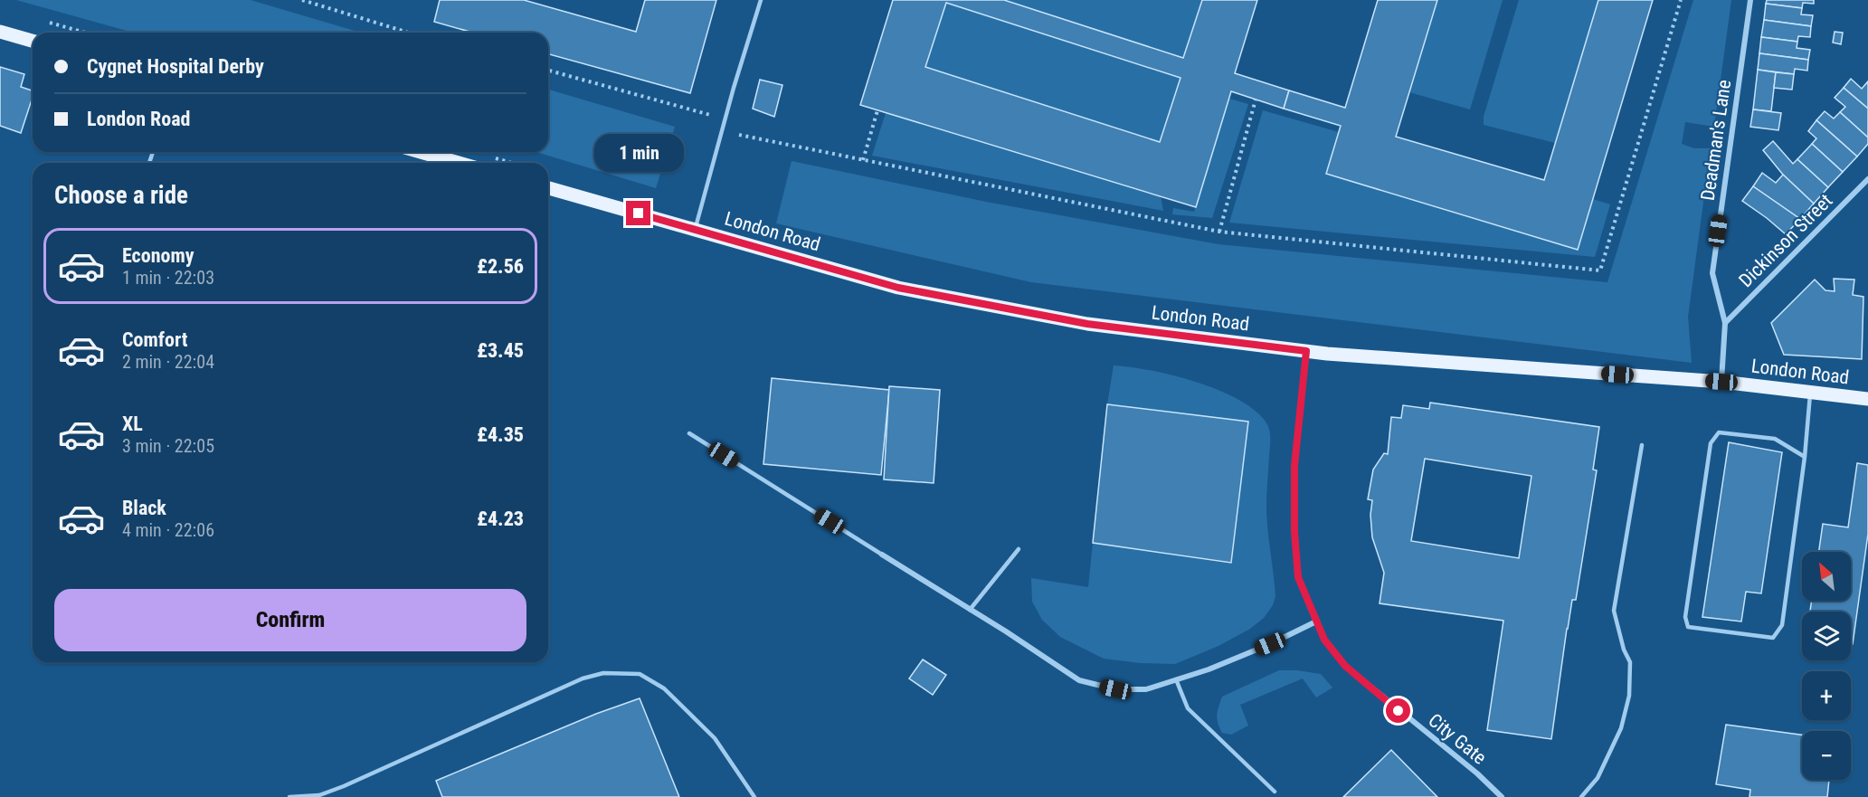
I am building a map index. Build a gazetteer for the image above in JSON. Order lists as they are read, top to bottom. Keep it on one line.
{"streets":{"main road":["London Road"],"street":["Deadman's Lane","Dickinson Street","City Gate"]},"crossings":[["Deadman's Lane","London Road"],["Deadman's Lane","Dickinson Street"],["London Road","City Gate"]],"north":"top left","page":{"banner":["Cygnet Hospital Derby","London Road"],"bubble":"1 min","heading":"Choose a ride","list":[{"name":"Economy","note":"1 min · 22:03","value":"£2.56"},{"name":"Comfort","note":"2 min · 22:04","value":"£3.45"},{"name":"XL","note":"3 min · 22:05","value":"£4.35"},{"name":"Black","note":"4 min · 22:06","value":"£4.23"}],"map_buttons":["+","−"],"buttons":"Confirm"}}
